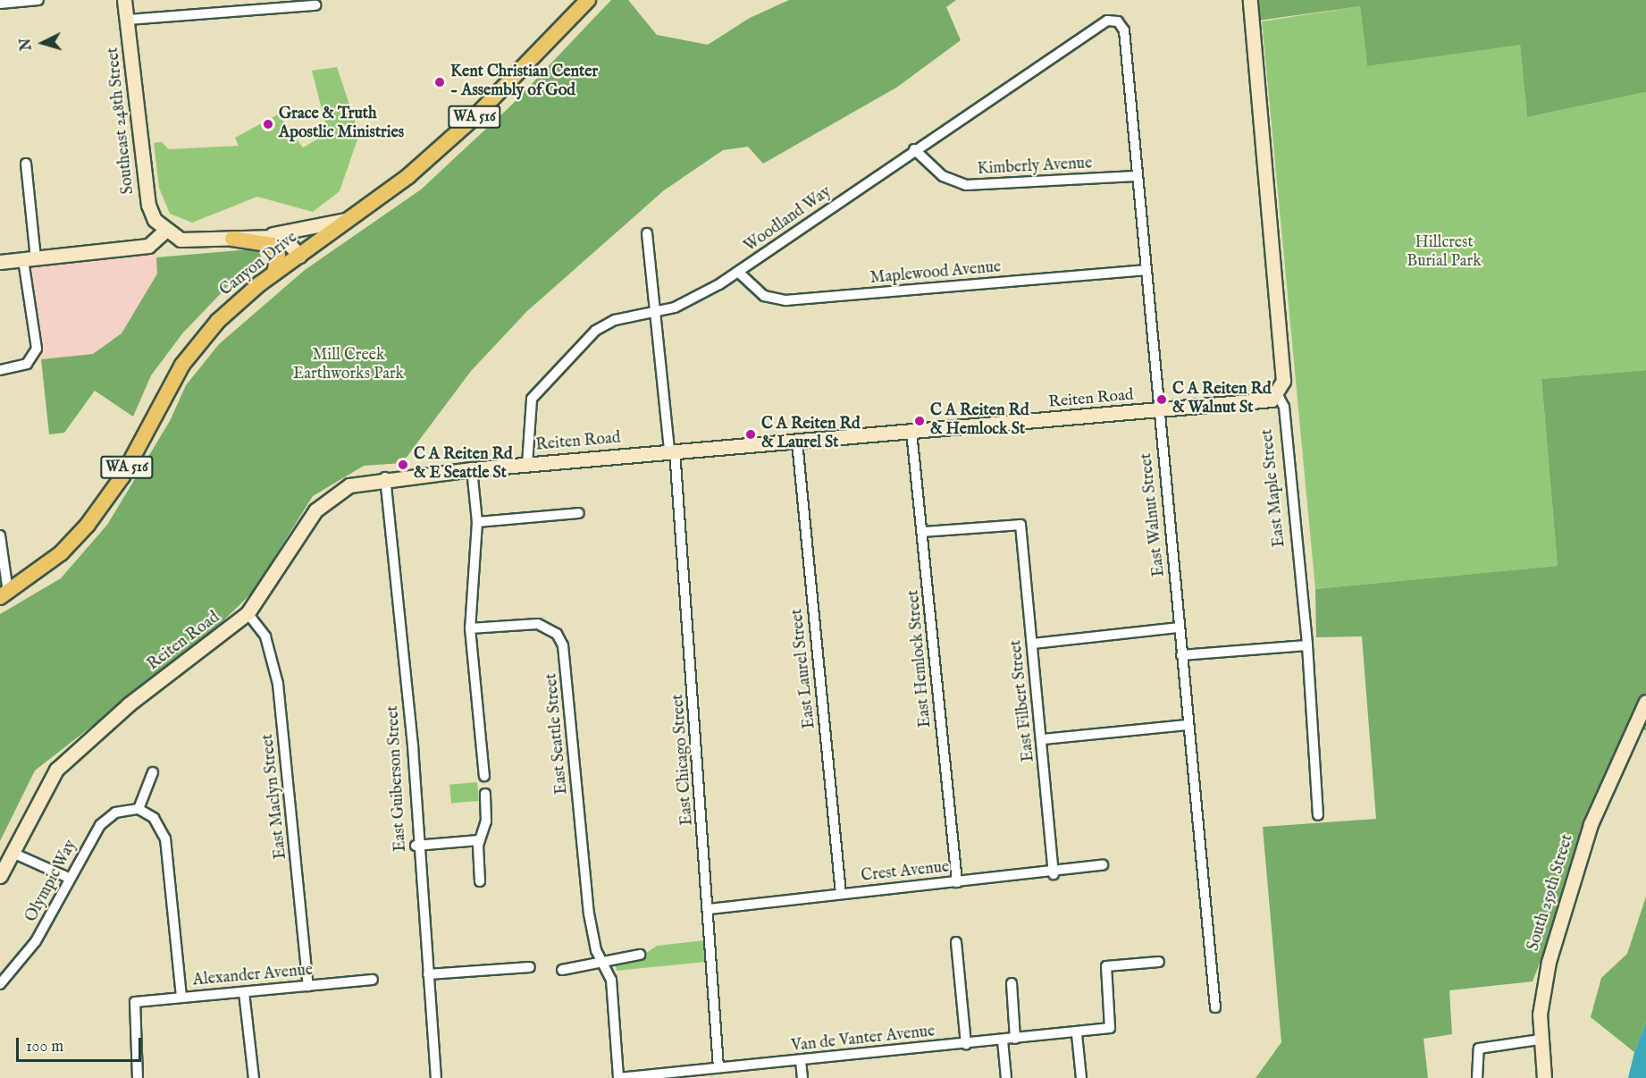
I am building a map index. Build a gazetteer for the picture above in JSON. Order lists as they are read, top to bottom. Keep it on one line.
{"streets":{"main road":["WA 516","Canyon Drive"],"street":["Southeast 248th Street","Kimberly Avenue","Woodland Way","Maplewood Avenue","Reiten Road","East Maple Street","East Walnut Street","East Hemlock Street","East Laurel Street","East Filbert Street","East Seattle Street","East Chicago Street","East Guiberson Street","East Maclyn Street","Crest Avenue","Olympic Way","South 259th Street","Alexander Avenue","Van de Vanter Avenue"]},"crossings":[["Kimberly Avenue","Woodland Way"],["Kimberly Avenue","East Walnut Street"],["Woodland Way","Maplewood Avenue"],["Woodland Way","Reiten Road"],["Woodland Way","East Walnut Street"],["Woodland Way","East Chicago Street"],["Maplewood Avenue","East Walnut Street"],["Reiten Road","East Maple Street"],["Reiten Road","East Walnut Street"],["Reiten Road","East Hemlock Street"],["Reiten Road","East Laurel Street"],["Reiten Road","East Chicago Street"],["Reiten Road","East Guiberson Street"],["Reiten Road","East Maclyn Street"],["East Hemlock Street","East Filbert Street"],["East Hemlock Street","Crest Avenue"],["East Laurel Street","Crest Avenue"],["East Filbert Street","Crest Avenue"],["East Seattle Street","Van de Vanter Avenue"],["East Chicago Street","Crest Avenue"],["East Chicago Street","Van de Vanter Avenue"],["East Maclyn Street","Alexander Avenue"]],"parks":["Hillcrest Burial Park","Mill Creek Earthworks Park"],"places":["Kent Christian Center - Assembly of God","Grace & Truth Apostlic Ministries","C A Reiten Rd & Walnut St","C A Reiten Rd & Hemlock St","C A Reiten Rd & Laurel St","C A Reiten Rd & E Seattle St"],"scale_bar":"100 m","north":"left"}
